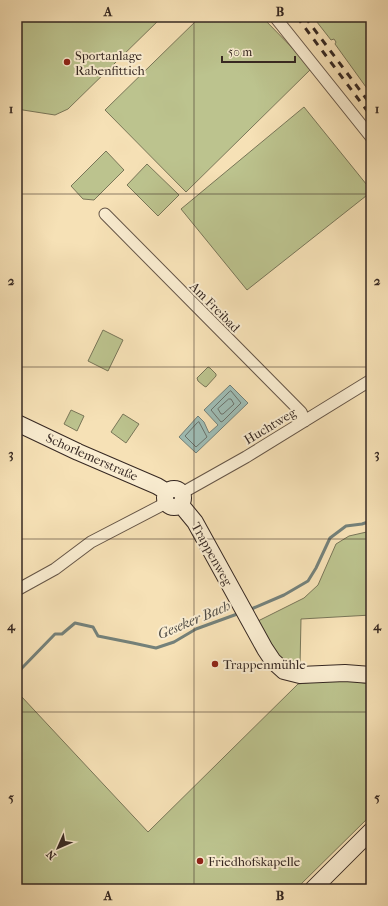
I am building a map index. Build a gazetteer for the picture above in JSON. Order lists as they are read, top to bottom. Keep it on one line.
{"streets":{"street":["Am Freibad","Huchtweg","Schorlemerstraße","Trappenweg"]},"crossings":[["Am Freibad","Huchtweg"],["Huchtweg","Schorlemerstraße"],["Huchtweg","Trappenweg"],["Schorlemerstraße","Trappenweg"]],"water":["Geseker Bach"],"places":["Sportanlage Rabenfittich","Trappenmühle","Friedhofskapelle"],"scale_bar":"50 m","north":"bottom left","grid":{"columns":["A","B"],"rows":["1","2","3","4","5"]}}
